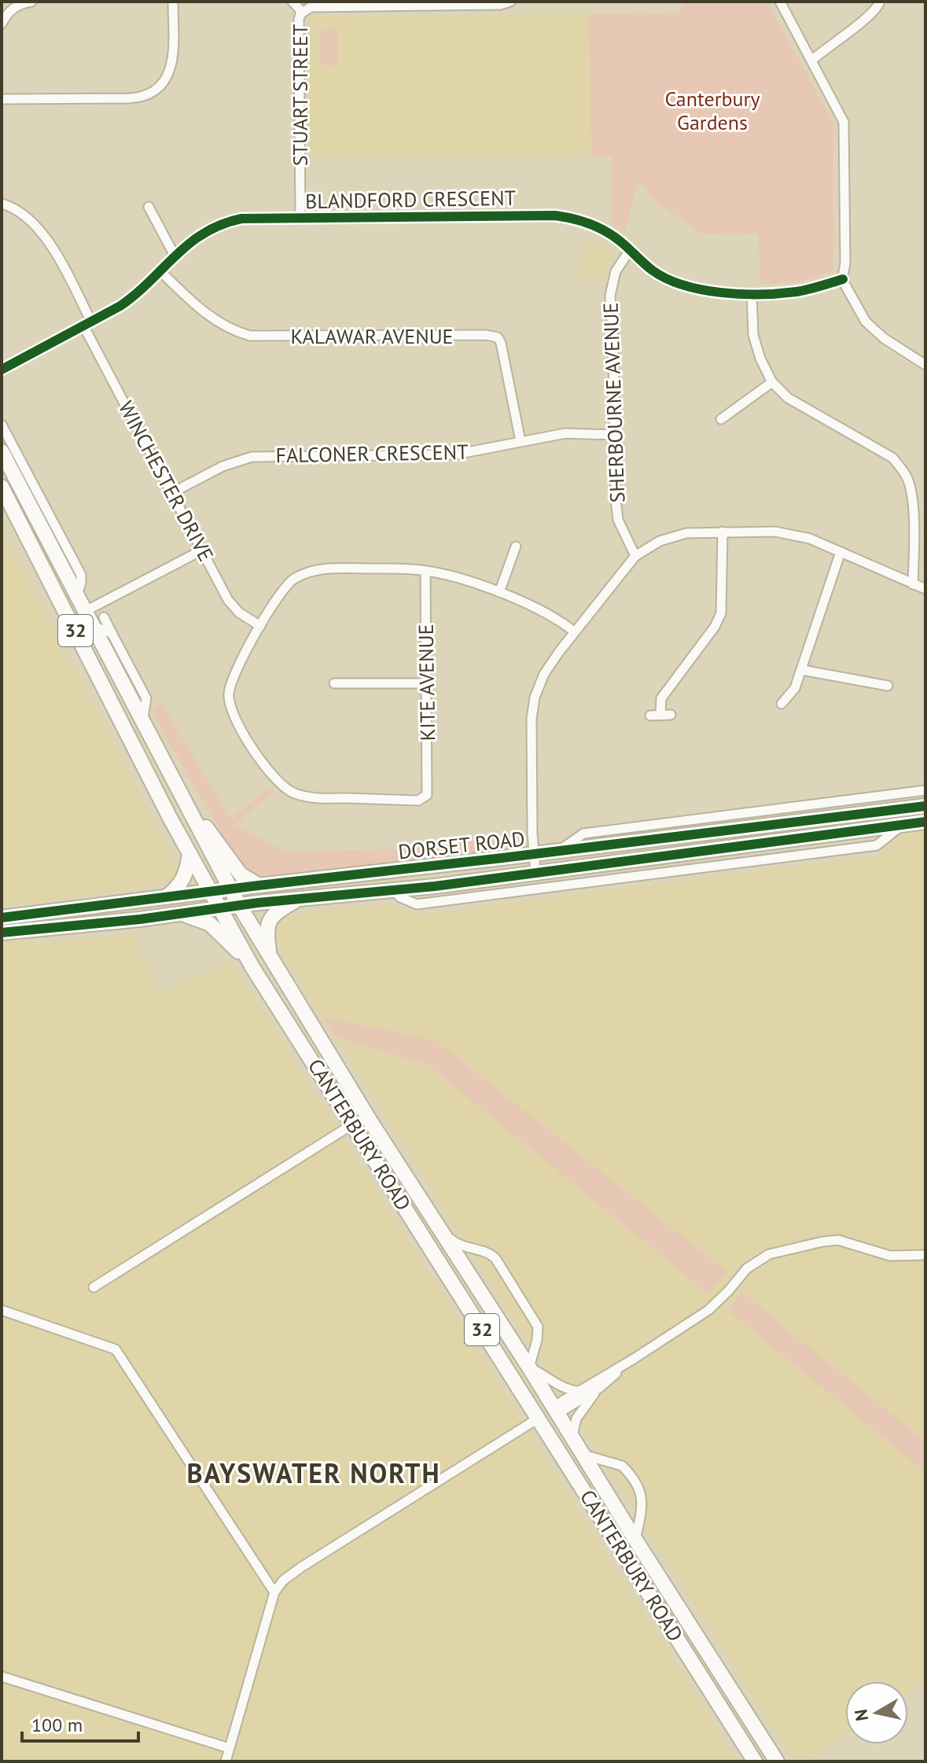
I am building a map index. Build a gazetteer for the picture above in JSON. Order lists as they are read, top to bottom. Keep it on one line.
{"streets":{"main road":["32","DORSET ROAD","CANTERBURY ROAD"],"street":["STUART STREET","BLANDFORD CRESCENT","KALAWAR AVENUE","SHERBOURNE AVENUE","FALCONER CRESCENT","WINCHESTER DRIVE","KITE AVENUE"]},"crossings":[["STUART STREET","BLANDFORD CRESCENT"],["BLANDFORD CRESCENT","KALAWAR AVENUE"],["BLANDFORD CRESCENT","SHERBOURNE AVENUE"],["BLANDFORD CRESCENT","WINCHESTER DRIVE"],["KALAWAR AVENUE","FALCONER CRESCENT"],["SHERBOURNE AVENUE","FALCONER CRESCENT"],["FALCONER CRESCENT","WINCHESTER DRIVE"],["WINCHESTER DRIVE","KITE AVENUE"],["DORSET ROAD","CANTERBURY ROAD"]],"districts":["BAYSWATER NORTH"],"parks":["Canterbury Gardens"],"scale_bar":"100 m","north":"left"}
